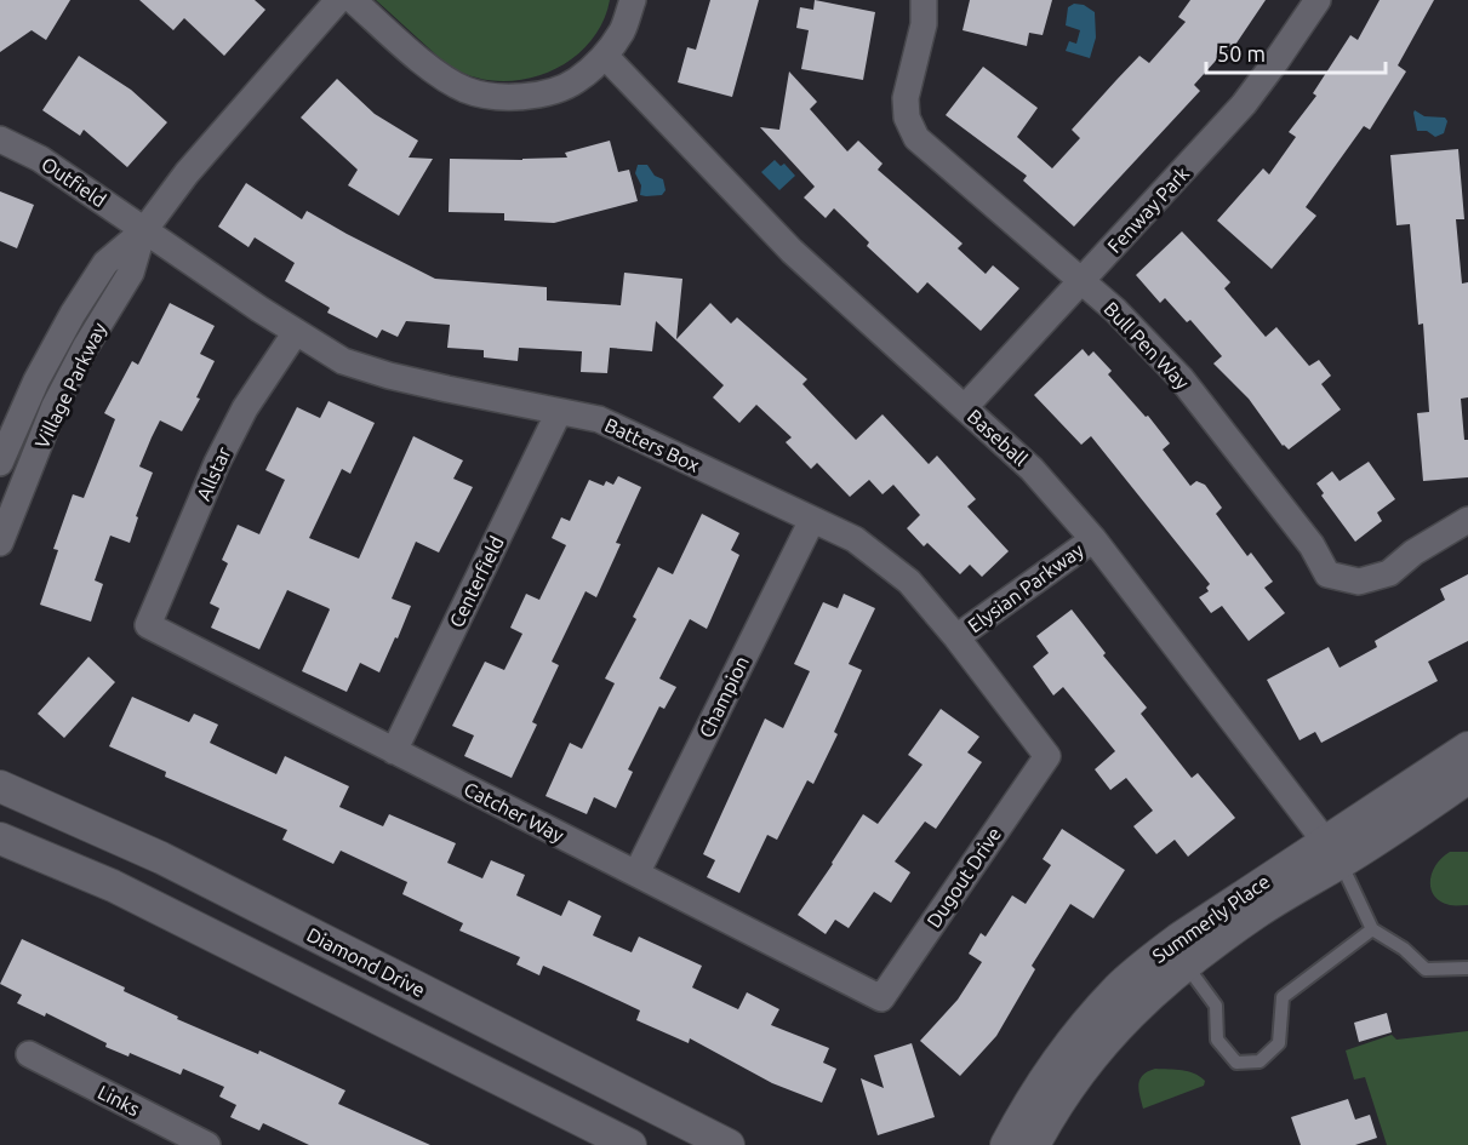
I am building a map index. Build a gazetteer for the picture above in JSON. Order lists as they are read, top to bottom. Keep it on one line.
{"streets":{"street":["Outfield","Fenway Park","Bull Pen Way","Village Parkway","Baseball","Batters Box","Allstar","Centerfield","Elysian Parkway","Champion","Catcher Way","Dugout Drive","Summerly Place","Diamond Drive","Links"]},"crossings":[["Outfield","Village Parkway"],["Outfield","Batters Box"],["Fenway Park","Bull Pen Way"],["Fenway Park","Baseball"],["Village Parkway","Batters Box"],["Baseball","Elysian Parkway"],["Baseball","Summerly Place"],["Batters Box","Allstar"],["Batters Box","Centerfield"],["Batters Box","Elysian Parkway"],["Batters Box","Champion"],["Batters Box","Dugout Drive"],["Allstar","Catcher Way"],["Centerfield","Catcher Way"],["Champion","Catcher Way"],["Catcher Way","Dugout Drive"]],"scale_bar":"50 m"}
